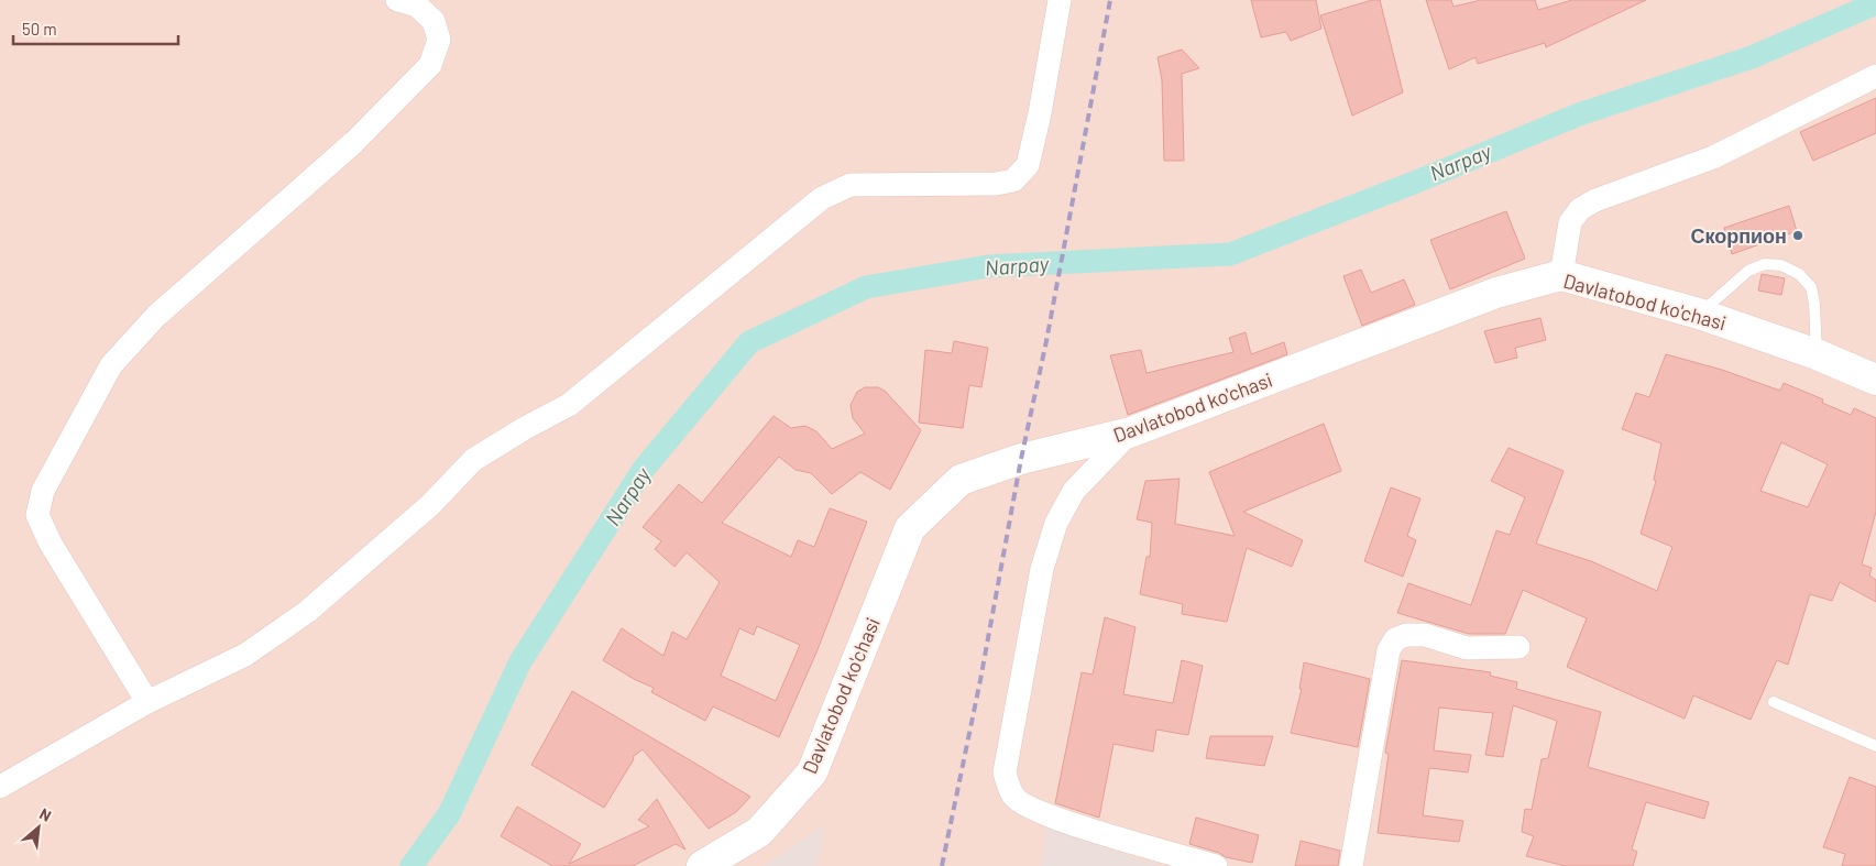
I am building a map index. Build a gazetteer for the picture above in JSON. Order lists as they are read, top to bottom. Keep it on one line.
{"streets":{"street":["Davlatobod ko'chasi"]},"water":["Narpay"],"places":["Скорпион"],"scale_bar":"50 m","north":"top right"}
